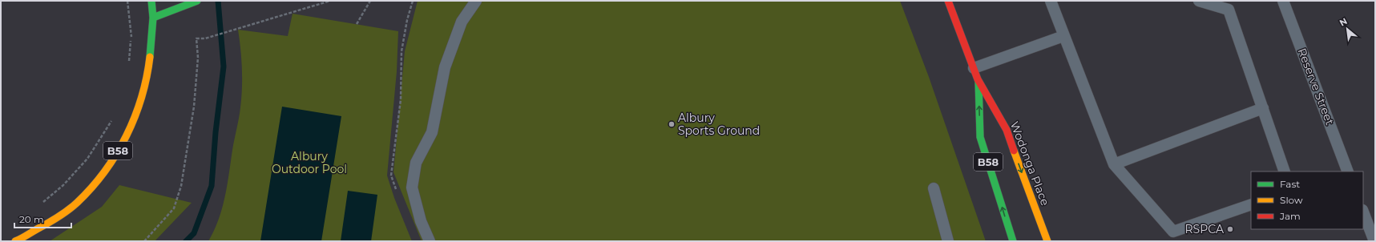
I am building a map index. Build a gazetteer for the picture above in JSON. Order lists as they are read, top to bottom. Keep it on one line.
{"streets":{"main road":["B58","Wodonga Place"],"lane":["Reserve Street"]},"parks":["Albury Outdoor Pool"],"places":["Albury Sports Ground","RSPCA"],"legend":["Fast","Slow","Jam"],"scale_bar":"20 m","north":"top left"}
